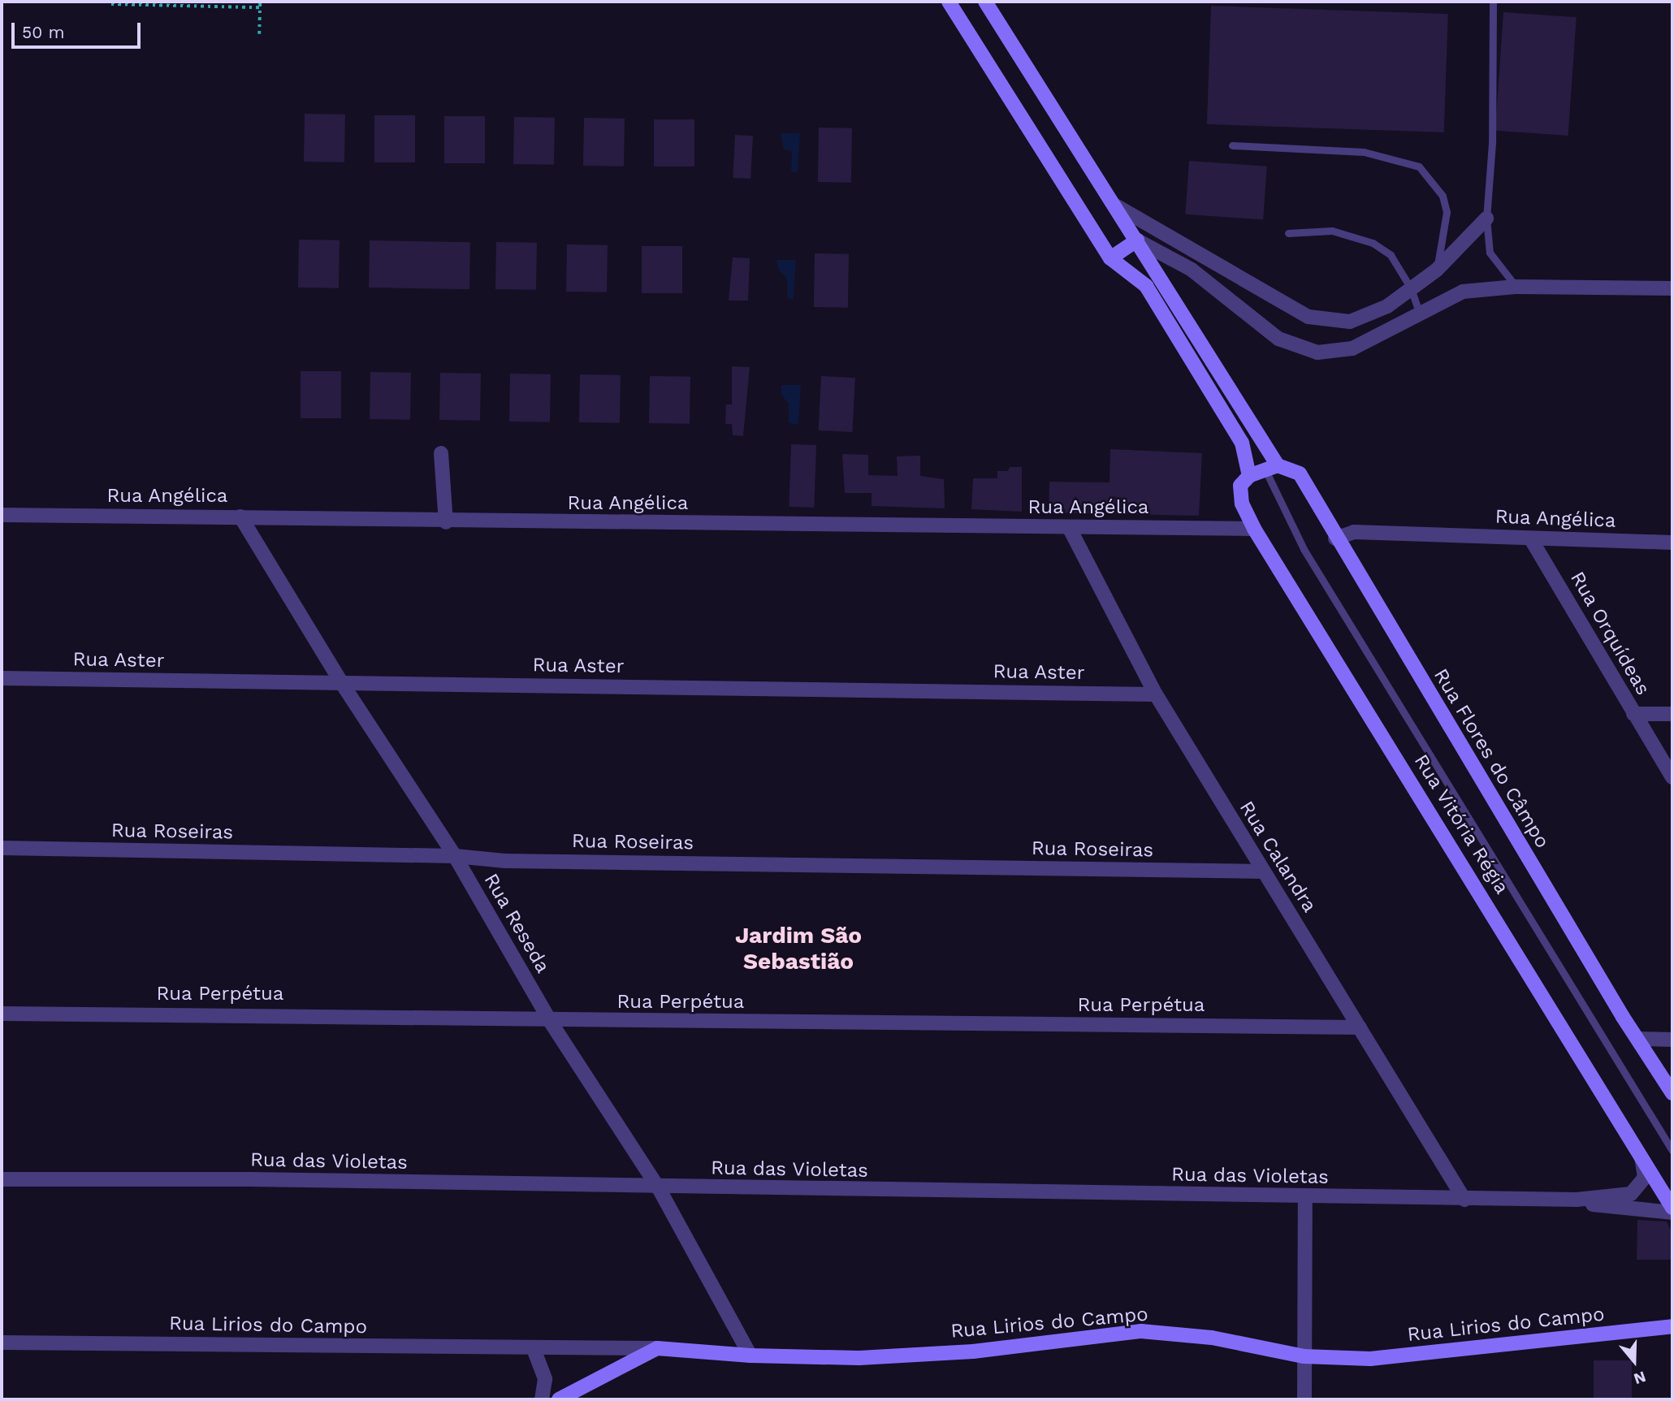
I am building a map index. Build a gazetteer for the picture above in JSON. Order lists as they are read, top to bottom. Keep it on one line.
{"streets":{"street":["Rua Angélica","Rua Orquídeas","Rua Aster","Rua Flores do Câmpo","Rua Vitória Régia","Rua Roseiras","Rua Calandra","Rua Reseda","Rua Perpétua","Rua das Violetas","Rua Lirios do Campo"]},"crossings":[["Rua Angélica","Rua Orquídeas"],["Rua Angélica","Rua Flores do Câmpo"],["Rua Angélica","Rua Vitória Régia"],["Rua Angélica","Rua Calandra"],["Rua Angélica","Rua Reseda"],["Rua Aster","Rua Calandra"],["Rua Aster","Rua Reseda"],["Rua Vitória Régia","Rua das Violetas"],["Rua Roseiras","Rua Calandra"],["Rua Roseiras","Rua Reseda"],["Rua Calandra","Rua Perpétua"],["Rua Calandra","Rua das Violetas"],["Rua Reseda","Rua Perpétua"],["Rua Reseda","Rua das Violetas"],["Rua Reseda","Rua Lirios do Campo"]],"districts":["Jardim São Sebastião"],"scale_bar":"50 m","north":"bottom"}
